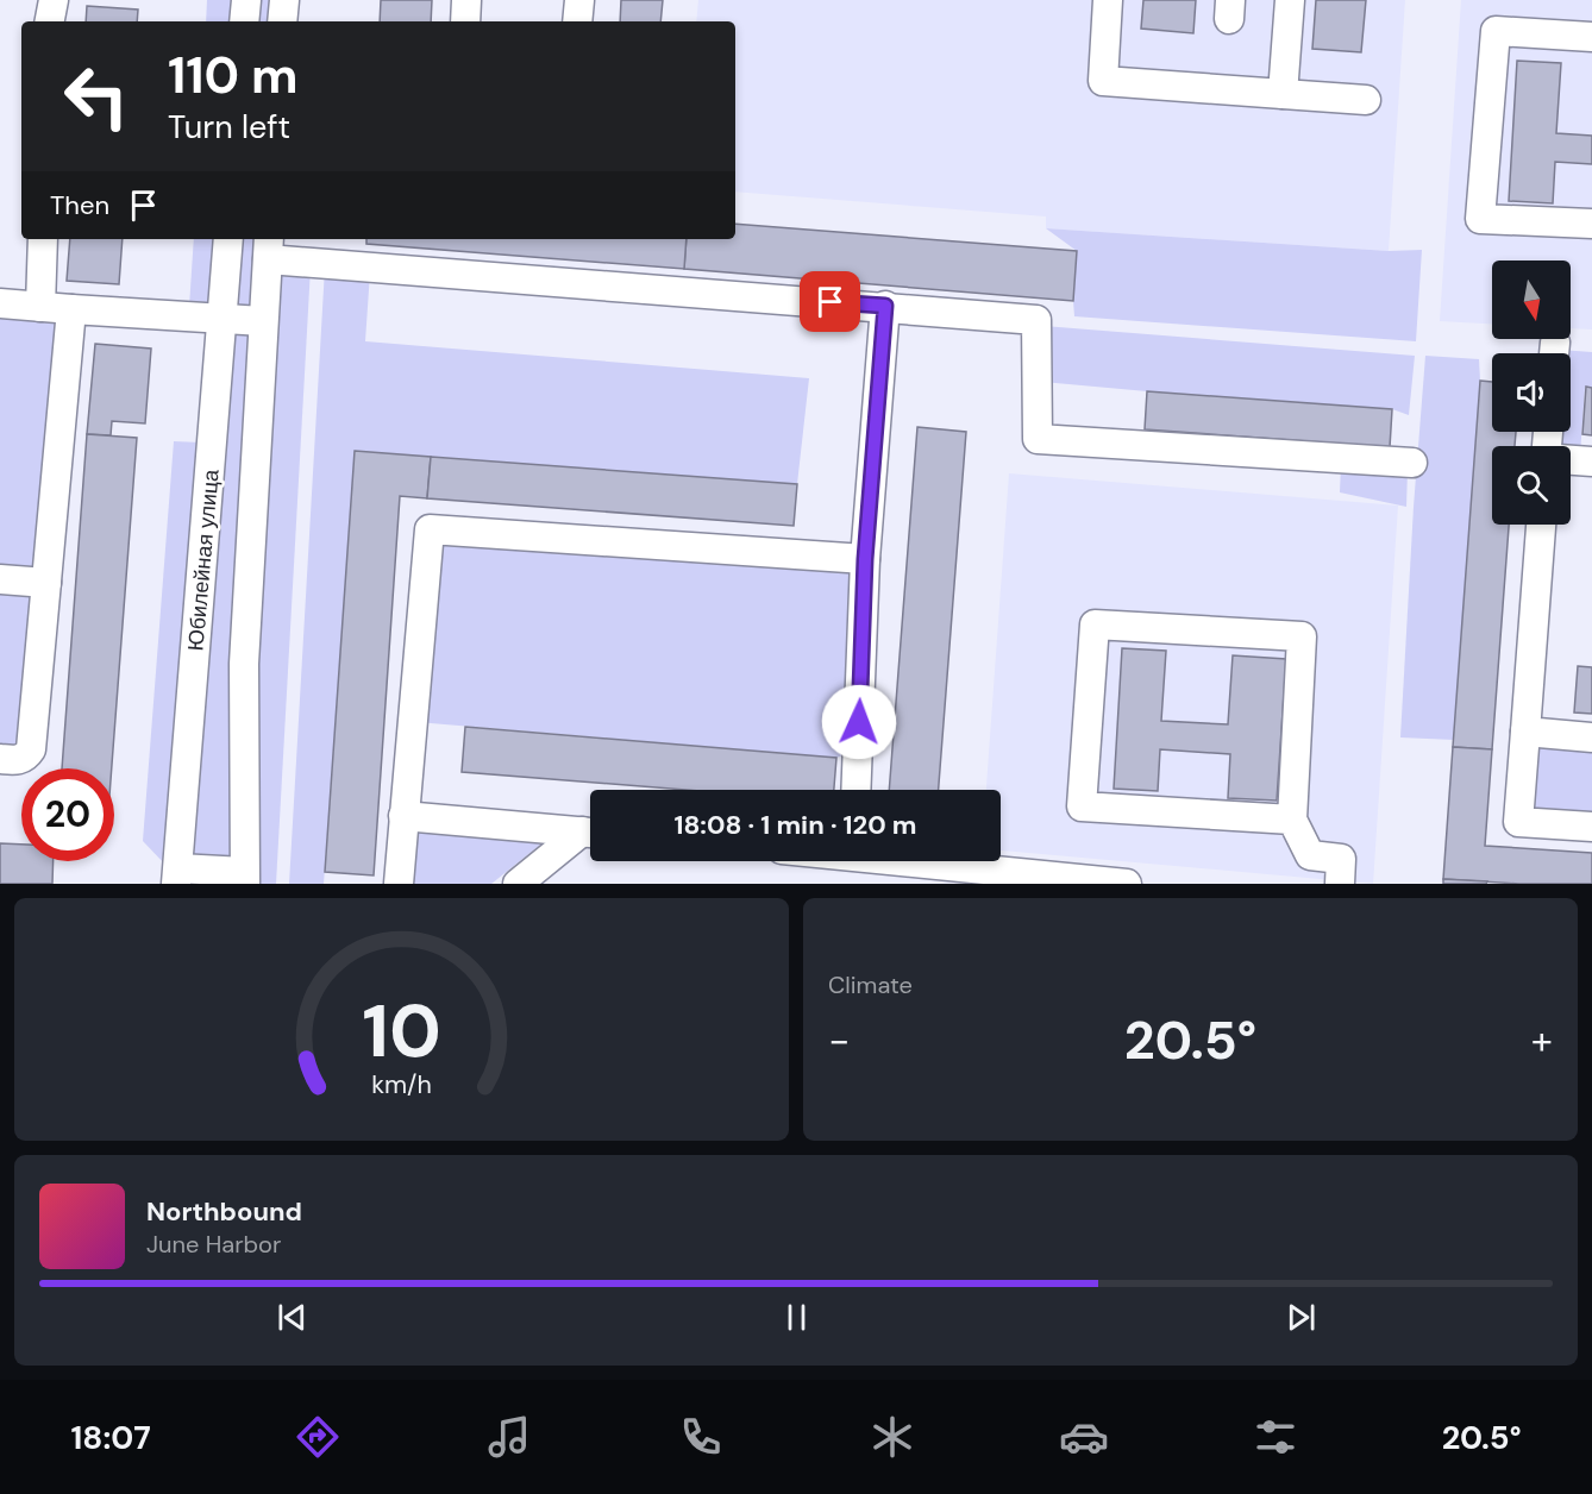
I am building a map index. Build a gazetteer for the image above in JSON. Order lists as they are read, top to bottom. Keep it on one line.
{"streets":{"street":["Юбилейная улица"]},"north":"bottom","page":{"turn":["110 m","Turn left"],"then":"Then","limit":"20","trip":"18:08 · 1 min · 120 m","tile":"Climate","heat":["−","20.5°","+"],"song":["Northbound","June Harbor"],"tabs":["18:07","20.5°"],"gauge":["10","km/h"]}}
